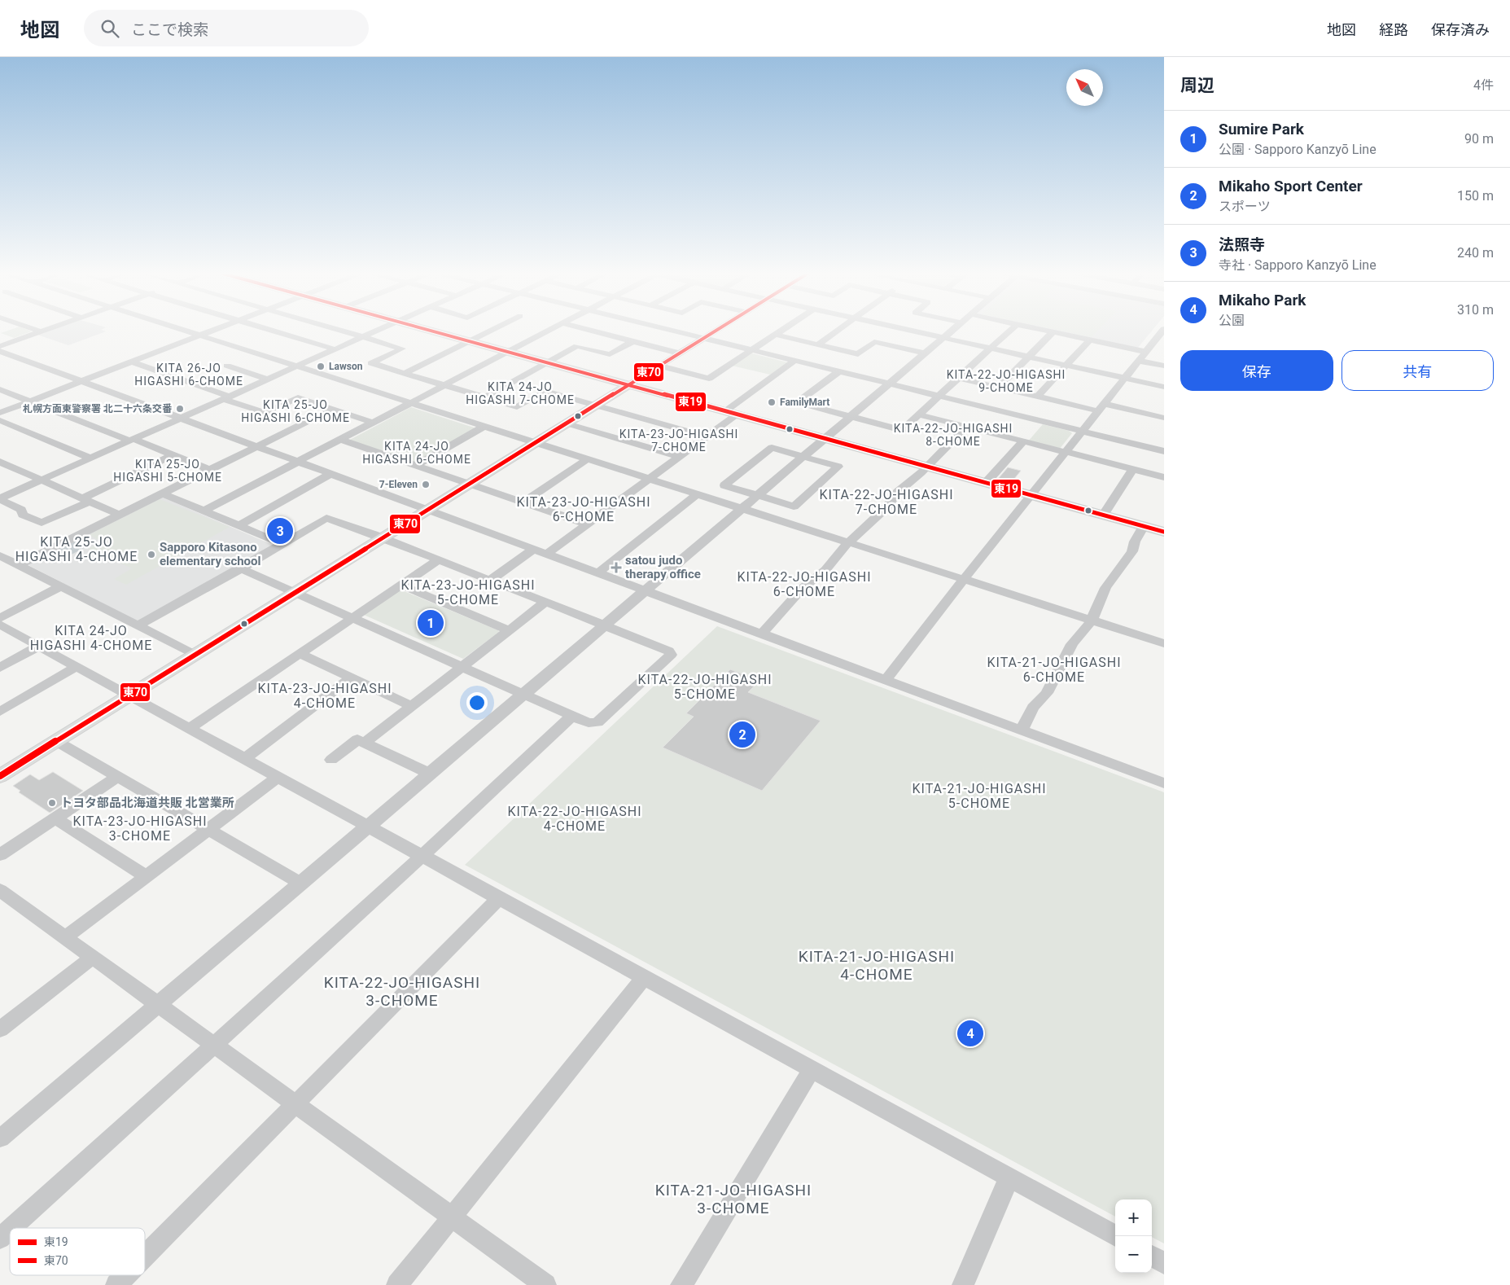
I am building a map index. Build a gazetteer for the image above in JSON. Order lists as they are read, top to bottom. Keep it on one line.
{"districts":["KITA 26-JO HIGASHI 6-CHOME","KITA-22-JO-HIGASHI 9-CHOME","KITA 24-JO HIGASHI 7-CHOME","KITA 25-JO HIGASHI 6-CHOME","KITA-22-JO-HIGASHI 8-CHOME","KITA-23-JO-HIGASHI 7-CHOME","KITA 24-JO HIGASHI 6-CHOME","KITA 25-JO HIGASHI 5-CHOME","KITA-22-JO-HIGASHI 7-CHOME","KITA-23-JO-HIGASHI 6-CHOME","KITA 25-JO HIGASHI 4-CHOME","KITA-22-JO-HIGASHI 6-CHOME","KITA-23-JO-HIGASHI 5-CHOME","KITA 24-JO HIGASHI 4-CHOME","KITA-21-JO-HIGASHI 6-CHOME","KITA-22-JO-HIGASHI 5-CHOME","KITA-23-JO-HIGASHI 4-CHOME","KITA-21-JO-HIGASHI 5-CHOME","KITA-22-JO-HIGASHI 4-CHOME","KITA-23-JO-HIGASHI 3-CHOME","KITA-21-JO-HIGASHI 4-CHOME","KITA-22-JO-HIGASHI 3-CHOME","KITA-21-JO-HIGASHI 3-CHOME"],"places":{"other":["Lawson","FamilyMart","札幌方面東警察署 北二十六条交番","7-Eleven","Sapporo Kitasono elementary school","トヨタ部品北海道共販 北営業所"],"health":["satou judo therapy office"]},"lines":["transit line 東19","transit line 東70"],"legend":["東19","東70"],"north":"top left","page":{"header":"地図","search":"ここで検索","nav":["地図","経路","保存済み"],"heading":["周辺","4件"],"list":[{"mark":"1","name":"Sumire Park","note":"公園 · Sapporo Kanzyō Line","value":"90 m"},{"mark":"2","name":"Mikaho Sport Center","note":"スポーツ","value":"150 m"},{"mark":"3","name":"法照寺","note":"寺社 · Sapporo Kanzyō Line","value":"240 m"},{"mark":"4","name":"Mikaho Park","note":"公園","value":"310 m"}],"buttons":["保存","共有"],"pins":["3","1","2","4"],"map_buttons":["+","−"]}}
